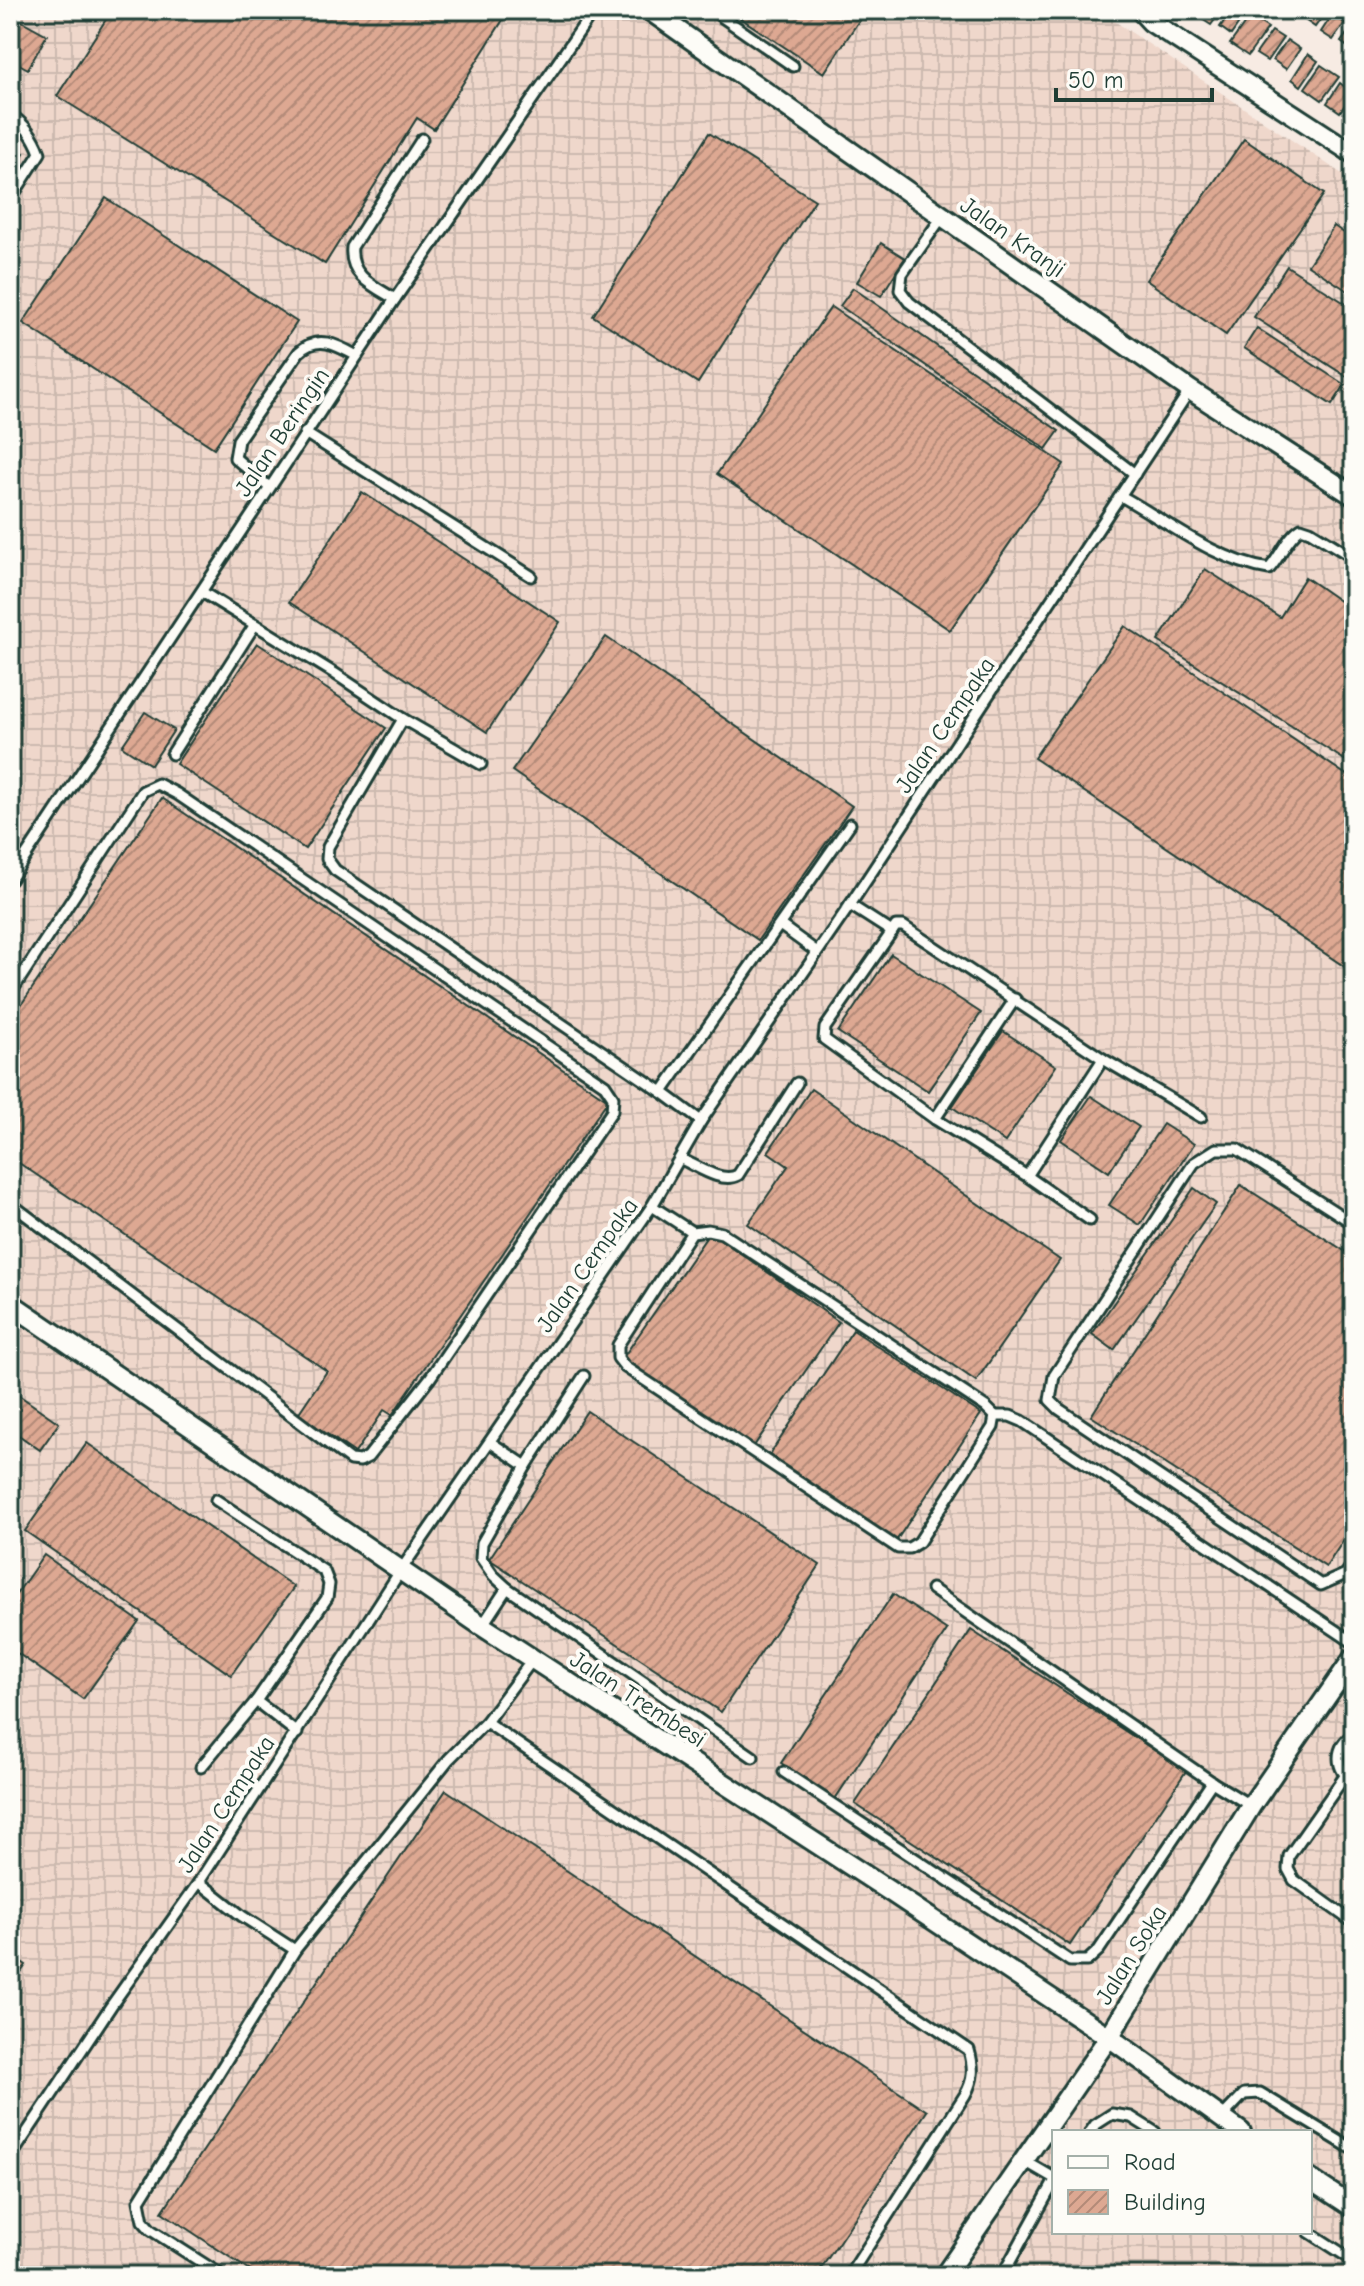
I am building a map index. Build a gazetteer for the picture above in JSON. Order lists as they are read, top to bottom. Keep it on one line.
{"streets":{"street":["Jalan Kranji","Jalan Trembesi","Jalan Soka"],"lane":["Jalan Beringin","Jalan Cempaka"]},"crossings":[["Jalan Kranji","Jalan Cempaka"],["Jalan Cempaka","Jalan Trembesi"],["Jalan Trembesi","Jalan Soka"]],"legend":["Road","Building"],"scale_bar":"50 m"}
